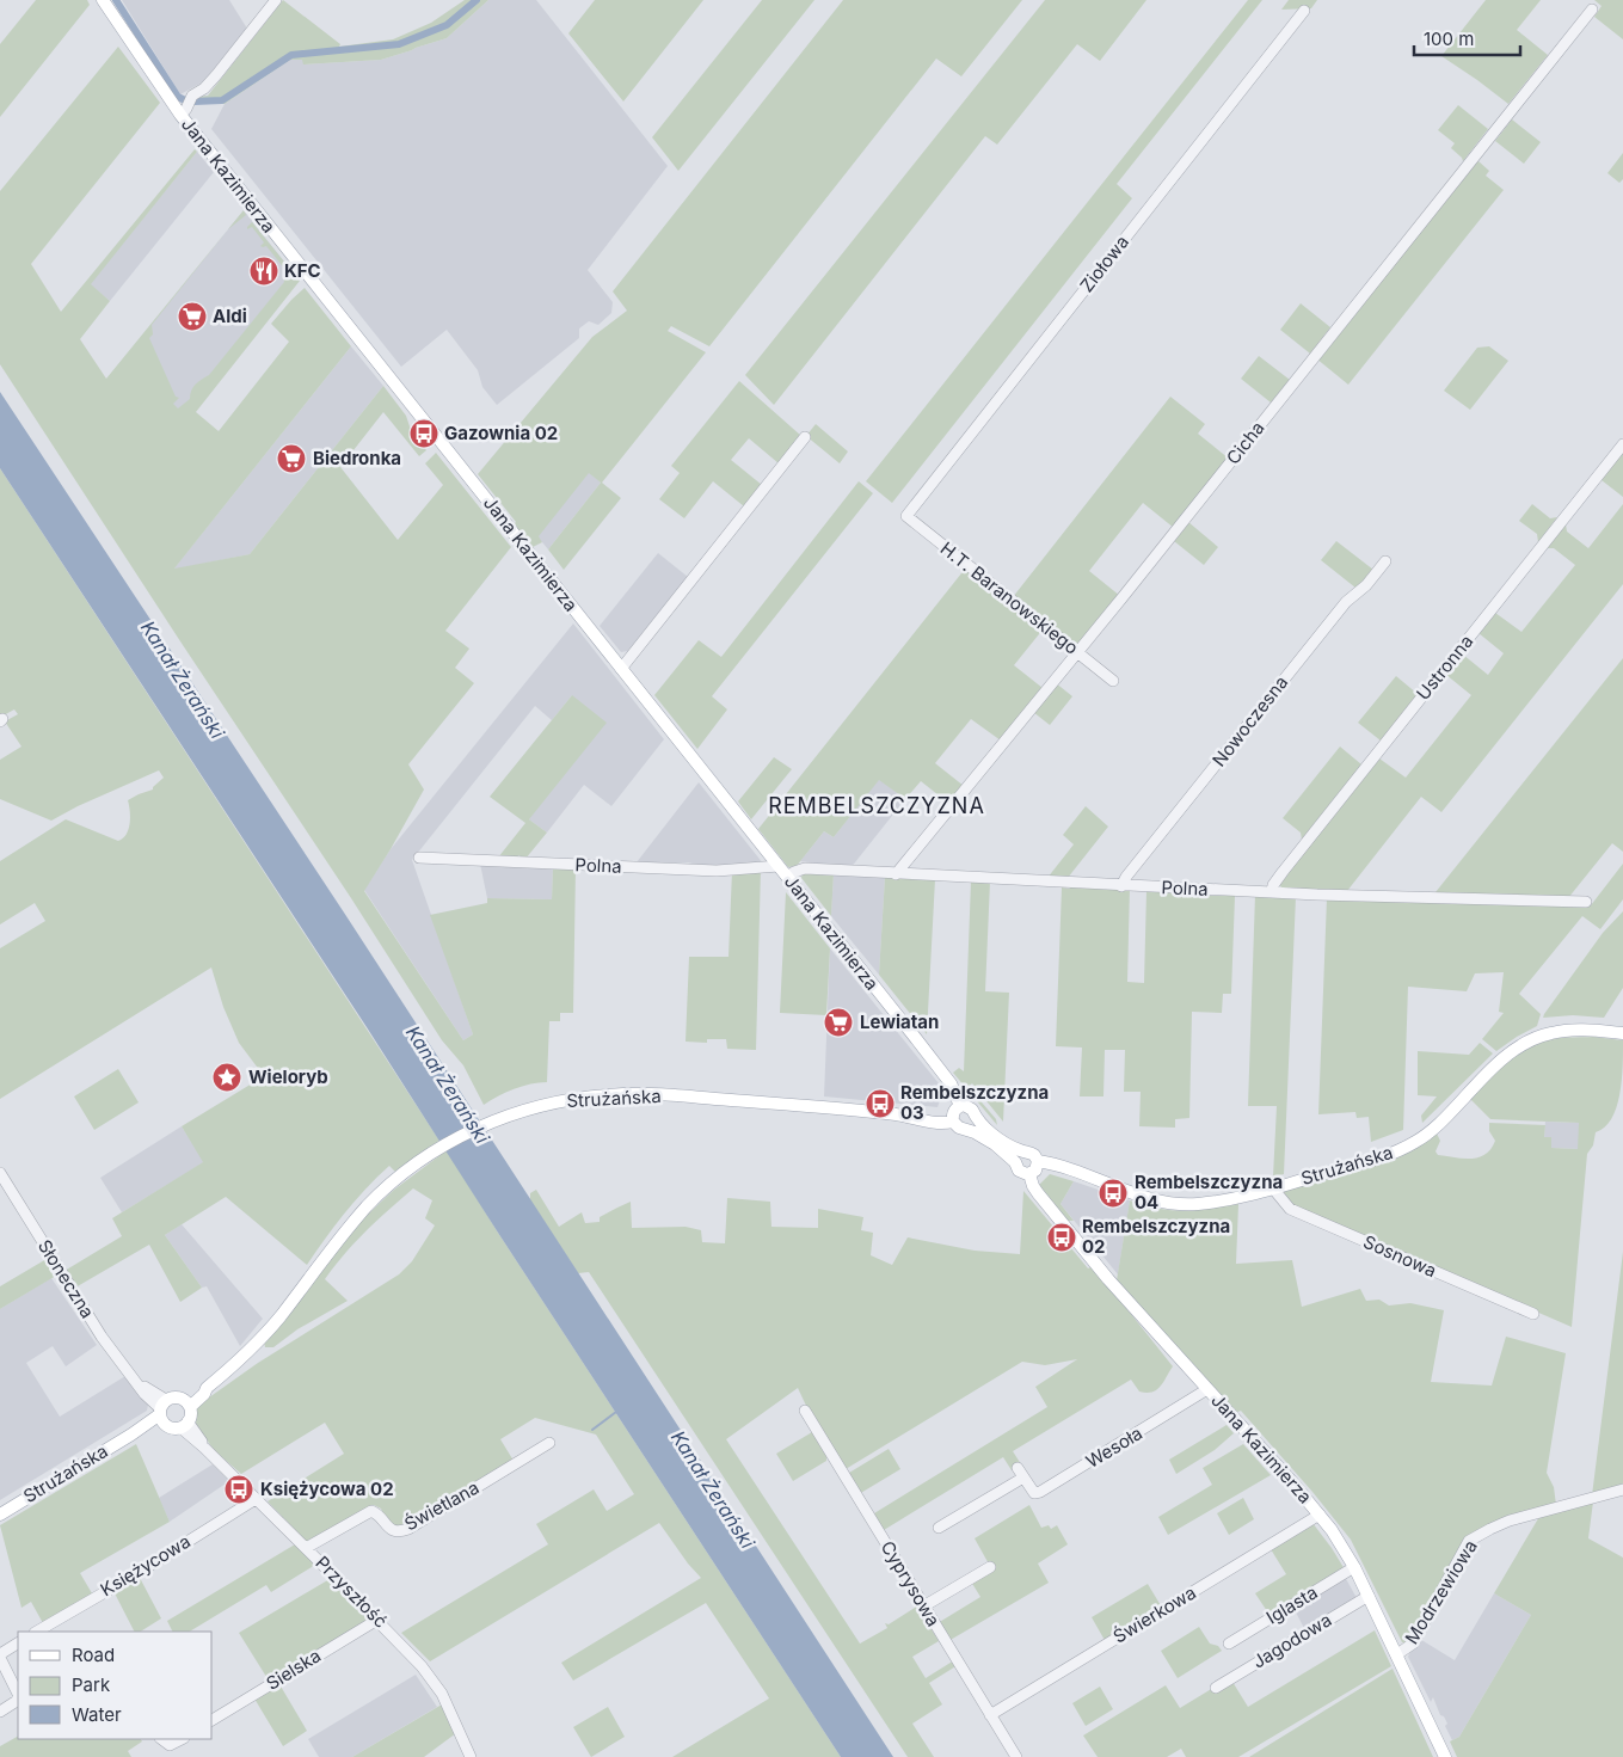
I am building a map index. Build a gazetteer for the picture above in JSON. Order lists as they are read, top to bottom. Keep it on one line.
{"streets":{"main road":["Jana Kazimierza","Strużańska"],"street":["Ziołowa","Cicha","H.T. Baranowskiego","Ustronna","Nowoczesna","Polna","Sosnowa","Słoneczna","Wesoła","Świetlana","Księżycowa","Cyprysowa","Przyszłość","Modrzewiowa","Iglasta","Świerkowa","Jagodowa","Sielska"]},"crossings":[["Jana Kazimierza","Polna"],["Jana Kazimierza","Strużańska"],["Jana Kazimierza","Wesoła"],["Jana Kazimierza","Modrzewiowa"],["Jana Kazimierza","Iglasta"],["Jana Kazimierza","Świerkowa"],["Jana Kazimierza","Jagodowa"],["Ziołowa","H.T. Baranowskiego"],["Cicha","H.T. Baranowskiego"],["Cicha","Polna"],["Ustronna","Polna"],["Nowoczesna","Polna"],["Strużańska","Sosnowa"],["Strużańska","Słoneczna"],["Strużańska","Przyszłość"],["Słoneczna","Przyszłość"],["Świetlana","Przyszłość"],["Księżycowa","Przyszłość"],["Cyprysowa","Świerkowa"],["Przyszłość","Sielska"]],"districts":["REMBELSZCZYZNA"],"water":["Kanał Żerański"],"places":{"restaurant":["KFC"],"supermarket":["Aldi","Biedronka","Lewiatan"],"bus stop":["Gazownia 02","Rembelszczyzna 03","Rembelszczyzna 04","Rembelszczyzna 02","Księżycowa 02"],"place":["Wieloryb"]},"legend":["Road","Park","Water"],"scale_bar":"100 m"}
